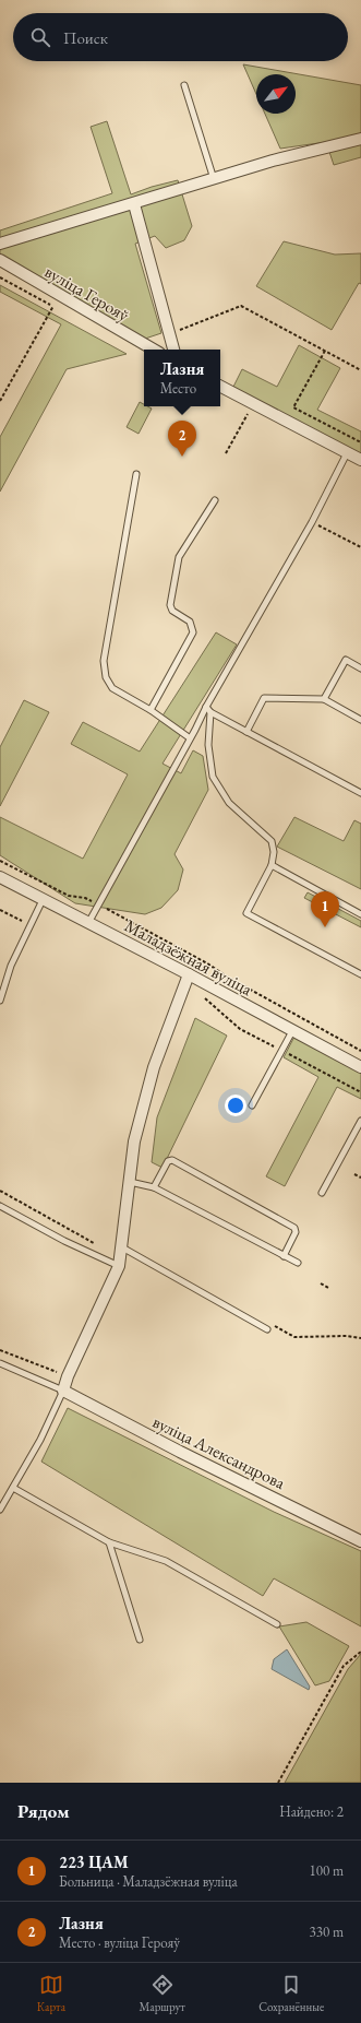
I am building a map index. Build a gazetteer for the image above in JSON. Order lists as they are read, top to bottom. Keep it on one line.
{"streets":{"street":["вуліца Герояў","Маладзёжная вуліца","вуліца Александрова"]},"north":"top right","page":{"search":"Поиск","popup":["Лазня","Место"],"pins":["2","1"],"heading":["Рядом","Найдено: 2"],"list":[{"mark":"1","name":"223 ЦAM","note":"Больница · Маладзёжная вуліца","value":"100 m"},{"mark":"2","name":"Лазня","note":"Место · вуліца Герояў","value":"330 m"}],"nav":["Карта","Маршрут","Сохранённые"]}}
